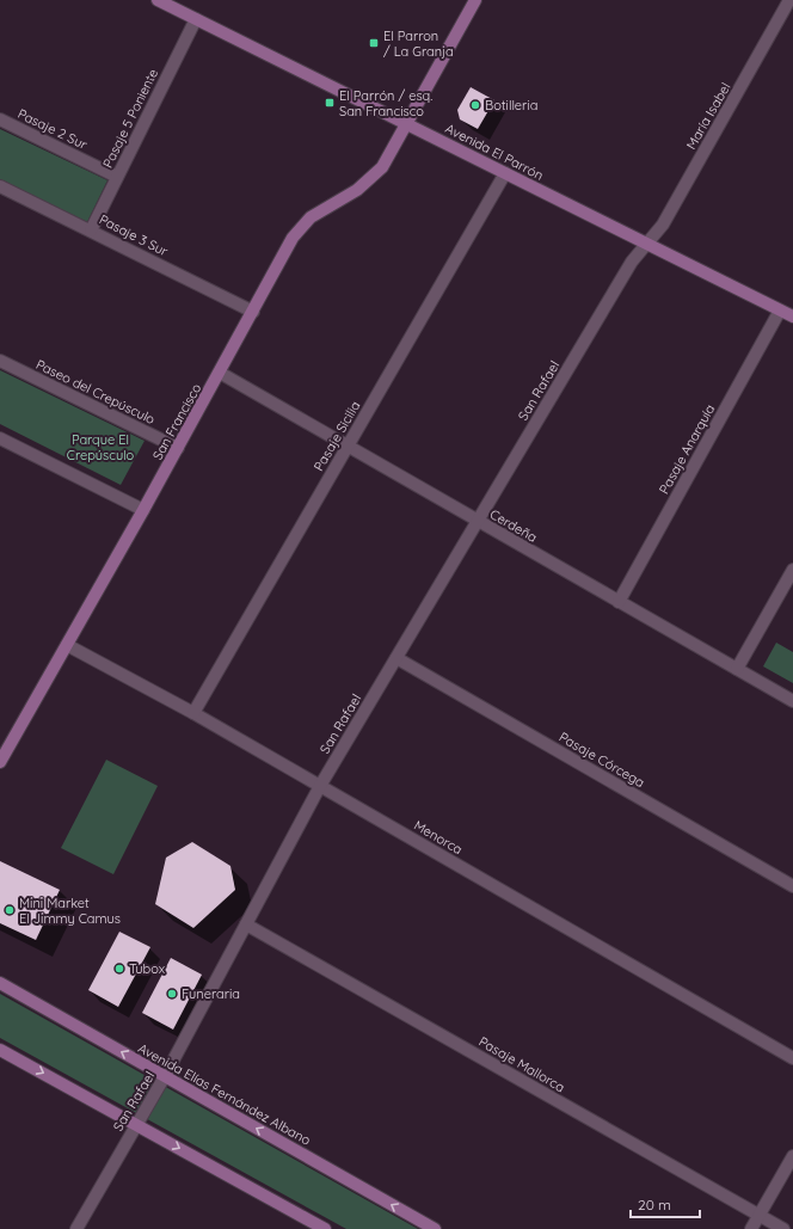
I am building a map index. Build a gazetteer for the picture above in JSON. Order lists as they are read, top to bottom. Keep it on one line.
{"streets":{"main road":["Avenida El Parrón","San Francisco","Avenida Elías Fernández Albano"],"street":["María Isabel","Pasaje 5 Poniente","Pasaje 2 Sur","Pasaje 3 Sur","San Rafael","Paseo del Crepúsculo","Pasaje Sicilia","Pasaje Anarquía","Cerdeña","Pasaje Córcega","Menorca","Pasaje Mallorca"]},"crossings":[["María Isabel","Avenida El Parrón"],["María Isabel","San Rafael"],["Pasaje 5 Poniente","Pasaje 2 Sur"],["Pasaje 5 Poniente","Avenida El Parrón"],["Pasaje 5 Poniente","Pasaje 3 Sur"],["Avenida El Parrón","San Rafael"],["Avenida El Parrón","San Francisco"],["Avenida El Parrón","Pasaje Sicilia"],["Avenida El Parrón","Pasaje Anarquía"],["Pasaje 3 Sur","San Francisco"],["San Rafael","Cerdeña"],["San Rafael","Pasaje Córcega"],["San Rafael","Menorca"],["San Rafael","Pasaje Mallorca"],["San Rafael","Avenida Elías Fernández Albano"],["Paseo del Crepúsculo","San Francisco"],["San Francisco","Cerdeña"],["San Francisco","Menorca"],["Pasaje Sicilia","Cerdeña"],["Pasaje Sicilia","Menorca"],["Pasaje Anarquía","Cerdeña"]],"parks":["Parque El Crepúsculo"],"places":{"transit":["El Parron / La Granja","El Parrón / esq. San Francisco"],"other":["Botilleria","Mini Market El Jimmy Camus","Tubox","Funeraria"]},"scale_bar":"20 m"}
